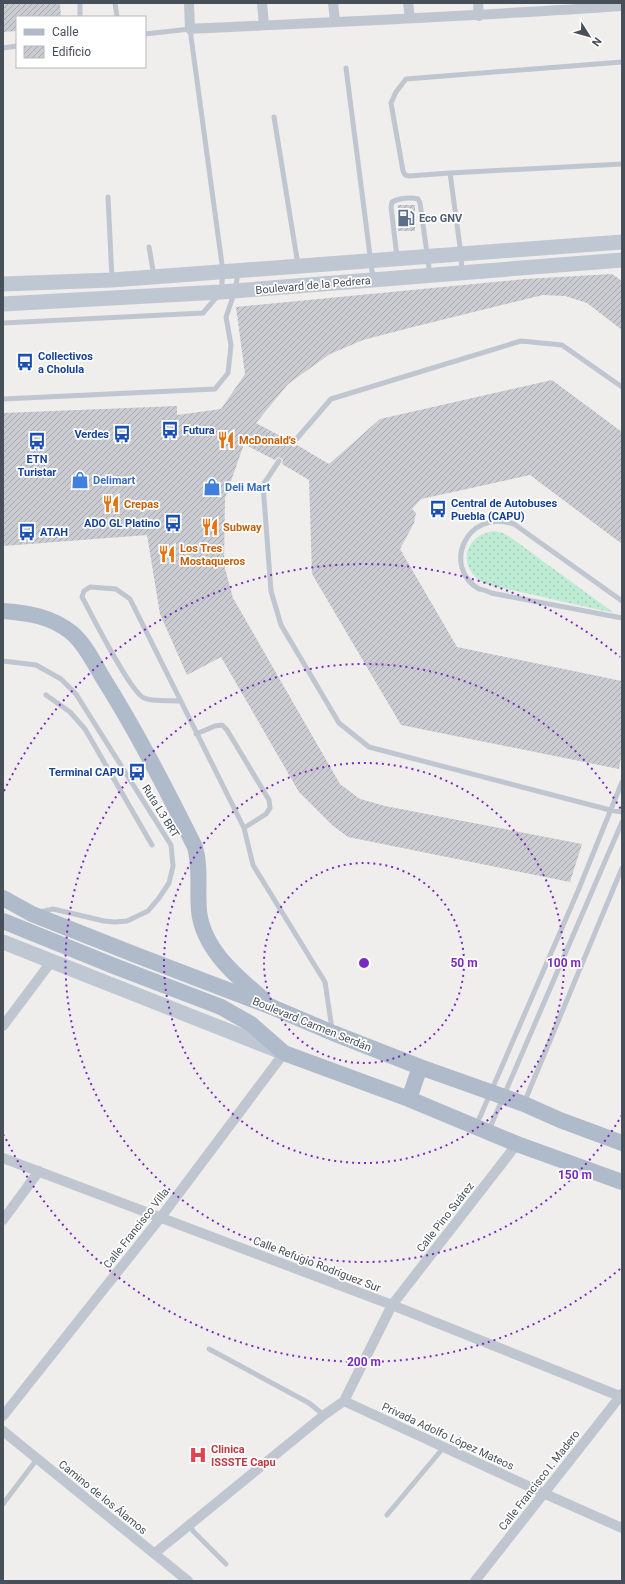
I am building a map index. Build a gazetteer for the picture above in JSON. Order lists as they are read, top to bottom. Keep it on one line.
{"streets":{"main road":["Boulevard Carmen Serdán"],"street":["Boulevard de la Pedrera","Calle Pino Suárez","Calle Francisco Villa","Calle Refugio Rodríguez Sur","Privada Adolfo López Mateos","Calle Francisco I. Madero","Camino de los Álamos"],"lane":["Ruta L3 BRT"]},"crossings":[["Ruta L3 BRT","Boulevard Carmen Serdán"],["Calle Pino Suárez","Calle Refugio Rodríguez Sur"],["Calle Pino Suárez","Privada Adolfo López Mateos"],["Calle Francisco Villa","Calle Refugio Rodríguez Sur"],["Calle Refugio Rodríguez Sur","Calle Francisco I. Madero"],["Privada Adolfo López Mateos","Calle Francisco I. Madero"]],"places":{"fuel station":["Eco GNV"],"bus stop":["Collectivos a Cholula","Futura","Verdes","ETN Turistar","Central de Autobuses Puebla (CAPU)","ADO GL Platino","ATAH","Terminal CAPU"],"restaurant":["McDonald's","Crepas","Subway","Los Tres Mostaqueros"],"shop":["Delimart","Deli Mart"],"hospital":["Clinica ISSSTE Capu"]},"legend":["Calle","Edificio"],"north":"bottom right","rings":["50 m","100 m","150 m","200 m"]}
